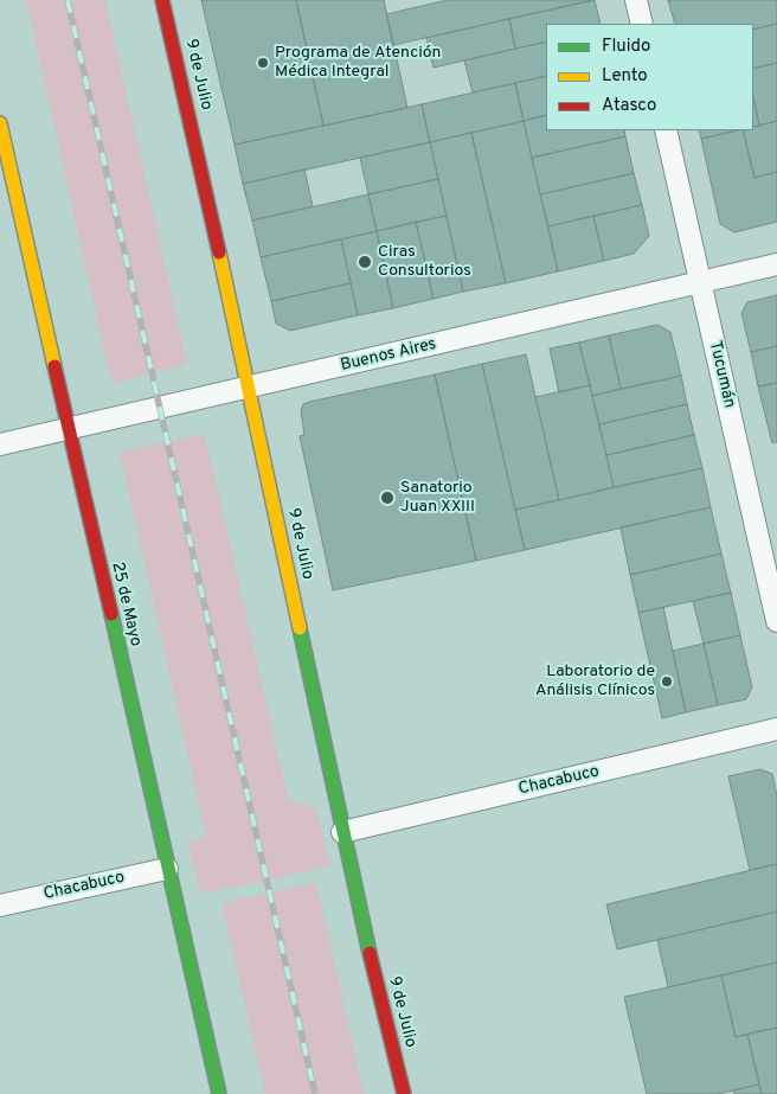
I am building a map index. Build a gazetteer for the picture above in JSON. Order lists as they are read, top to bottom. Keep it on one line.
{"streets":{"main road":["9 de Julio","25 de Mayo"],"street":["Buenos Aires","Tucumán","Chacabuco"]},"crossings":[["9 de Julio","Buenos Aires"],["9 de Julio","Chacabuco"],["Buenos Aires","Tucumán"],["Buenos Aires","25 de Mayo"],["25 de Mayo","Chacabuco"]],"places":["Programa de Atención Médica Integral","Ciras Consultorios","Sanatorio Juan XXIII","Laboratorio de Análisis Clínicos"],"legend":["Fluido","Lento","Atasco"]}
